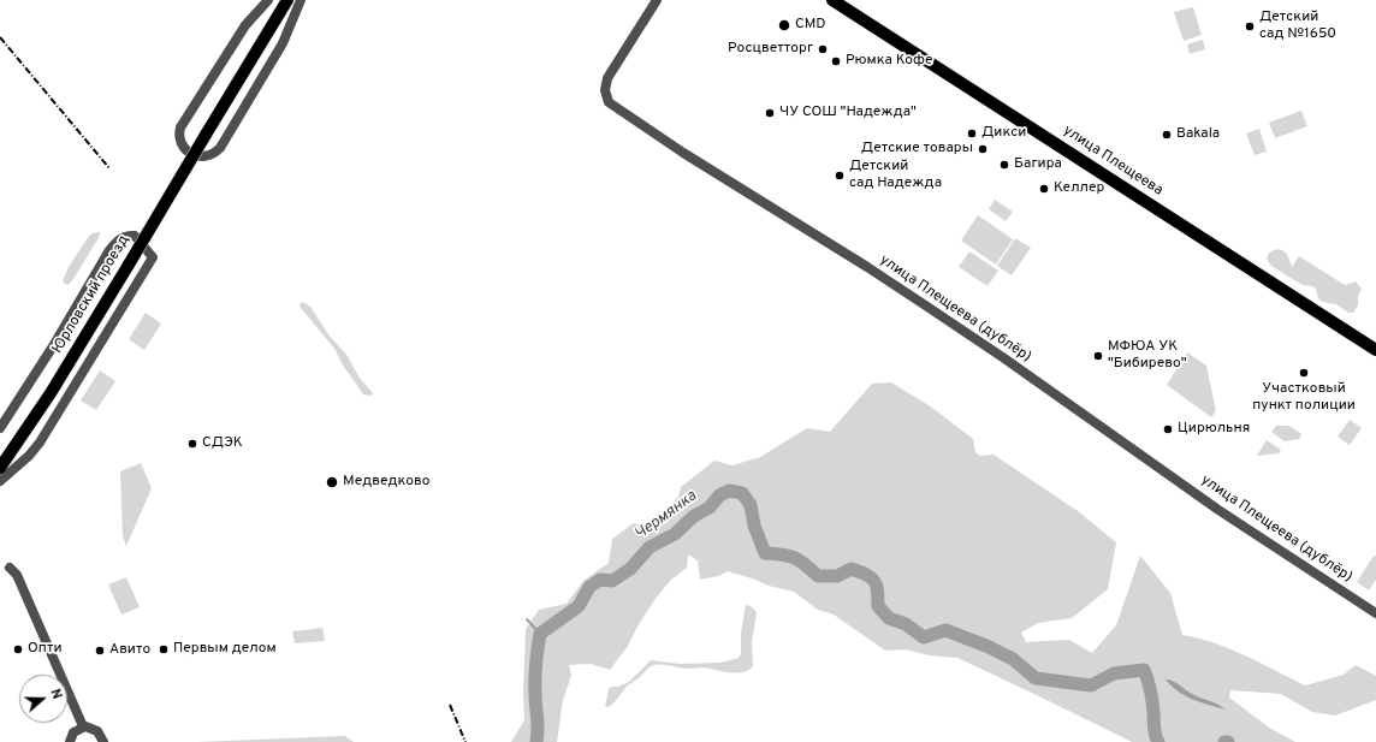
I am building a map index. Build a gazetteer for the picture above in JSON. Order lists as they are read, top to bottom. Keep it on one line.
{"streets":{"main road":["улица Плещеева","Юрловский проезд"],"street":["улица Плещеева (дублёр)"]},"water":["Чермянка"],"places":["CMD","Детский сад №1650","Росцветторг","Рюмка Кофе","ЧУ СОШ \"Надежда\"","Дикси","Bakala","Детские товары","Багира","Детский сад Надежда","Келлер","МФЮА УК \"Бибирево\"","Участковый пункт полиции","Цирюльня","СДЭК","Медведково","Опти","Первым делом","Авито"],"north":"right"}
